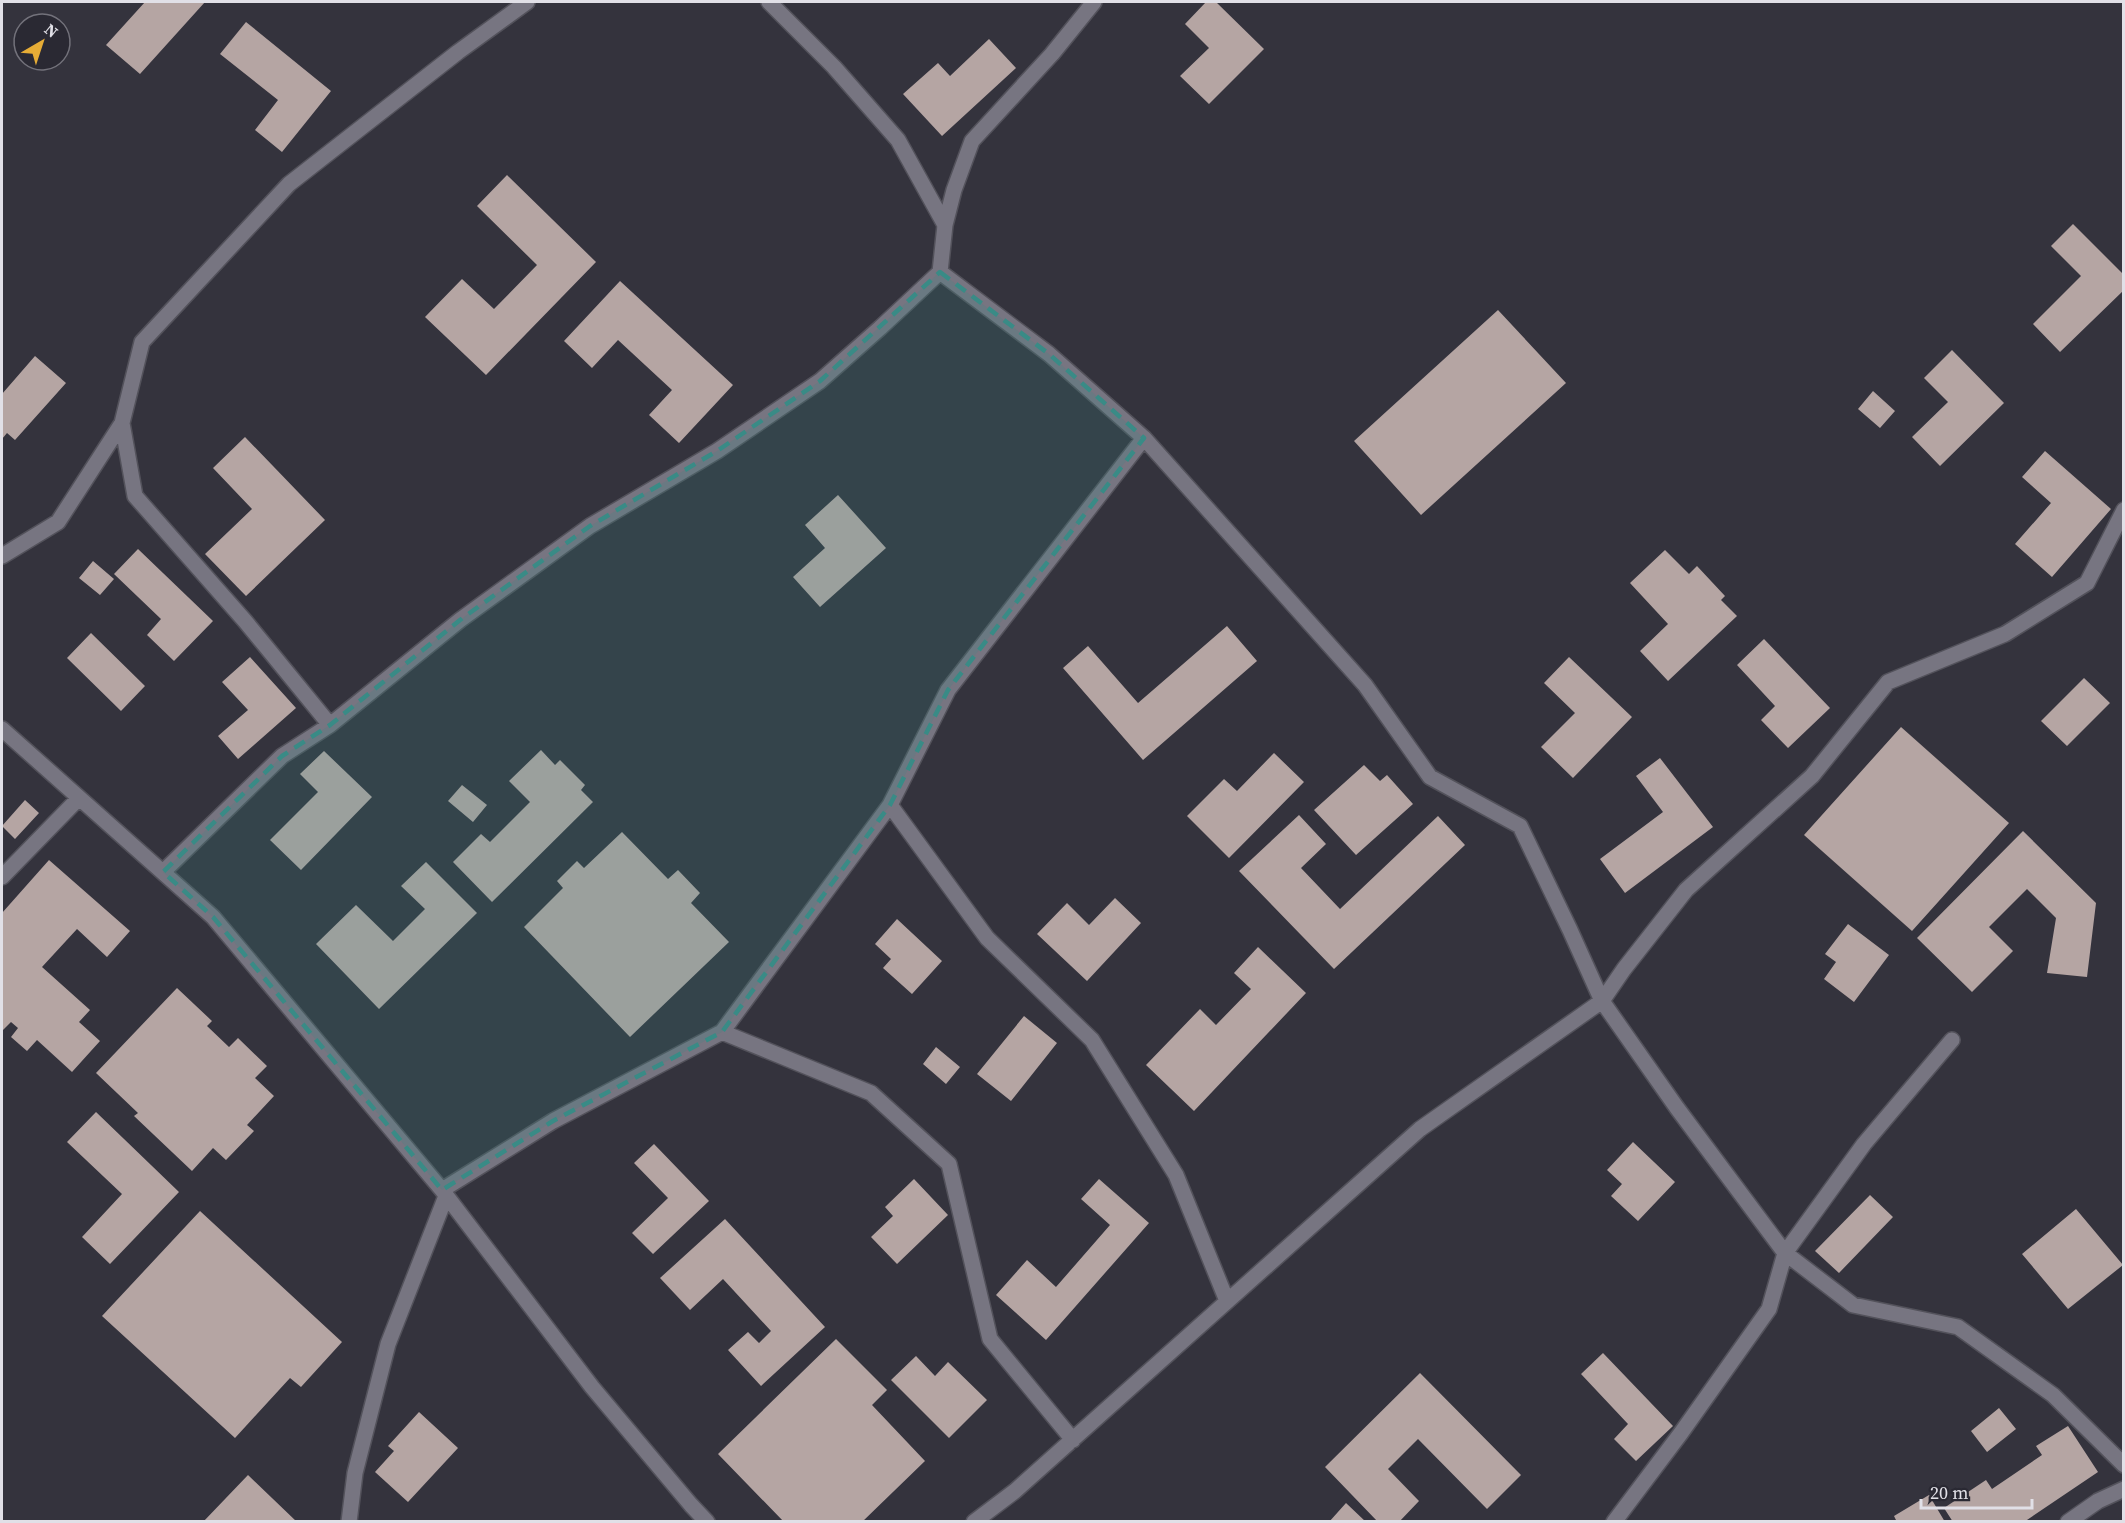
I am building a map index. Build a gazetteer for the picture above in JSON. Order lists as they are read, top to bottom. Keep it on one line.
{"scale_bar":"20 m","north":"top right"}
